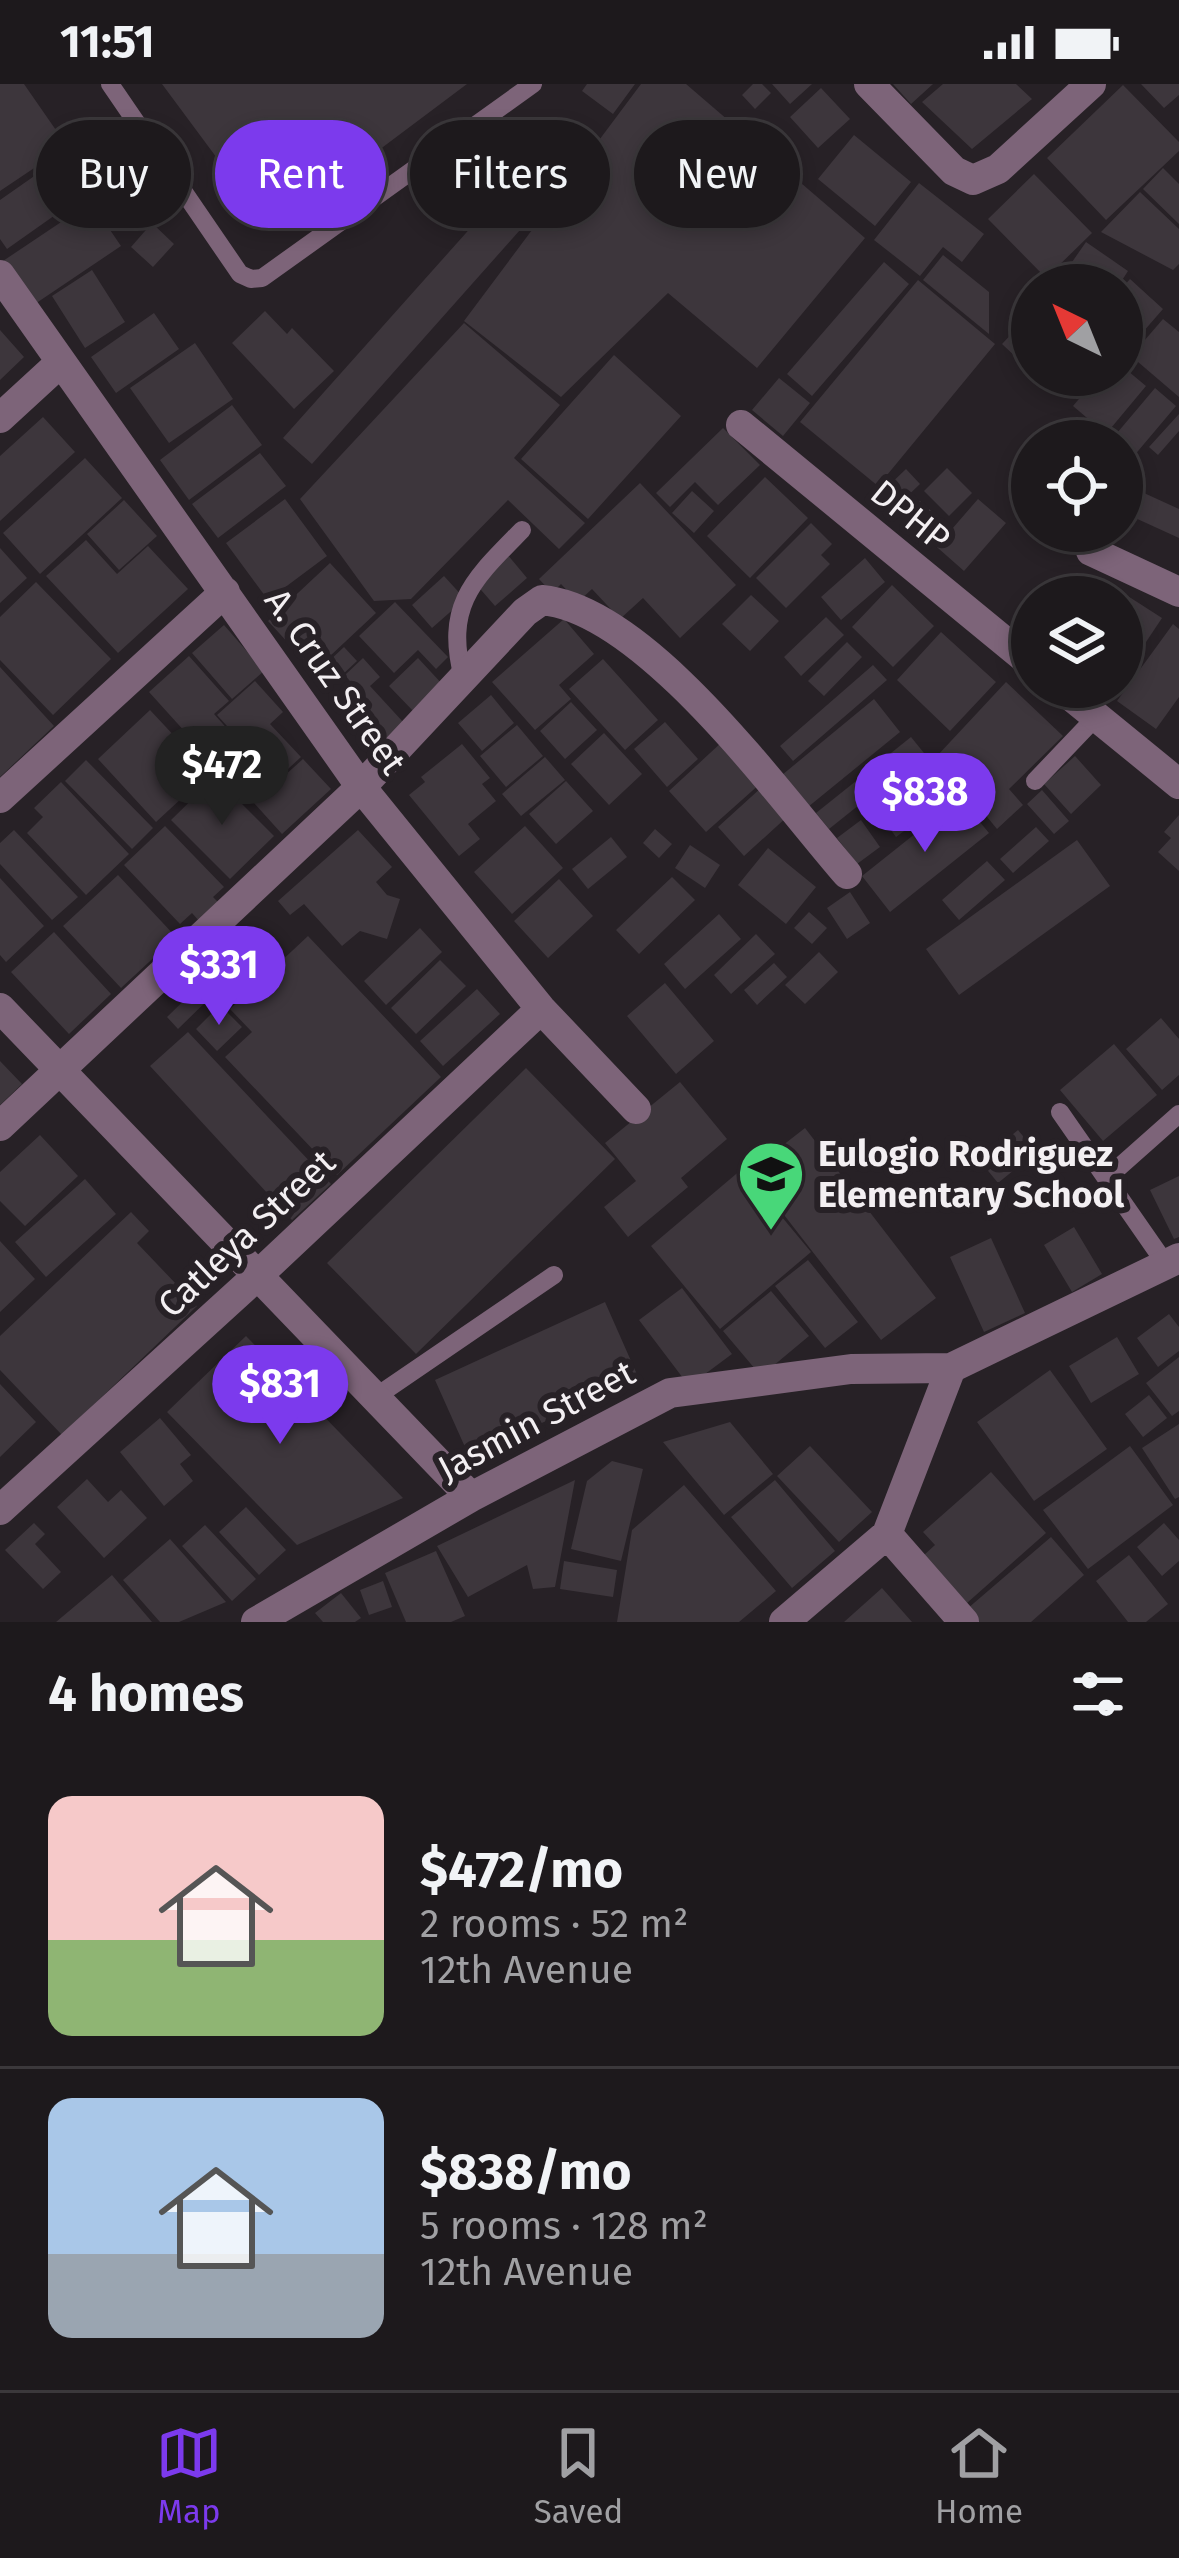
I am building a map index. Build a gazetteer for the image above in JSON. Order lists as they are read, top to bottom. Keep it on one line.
{"streets":{"street":["DPHP","A. Cruz Street","Catleya Street","Jasmin Street"]},"crossings":[["A. Cruz Street","Catleya Street"]],"places":{"school or university":["Eulogio Rodriguez Elementary School"]},"north":"top left","page":{"status":"11:51","chip":["Buy","Rent","Filters","New"],"price":["$472","$838","$331","$831"],"heading":"4 homes","list":[{"name":"$472/mo","note":"2 rooms · 52 m² · 12th Avenue"},{"name":"$838/mo","note":"5 rooms · 128 m² · 12th Avenue"}],"tabs":["Map","Saved","Home"]}}
